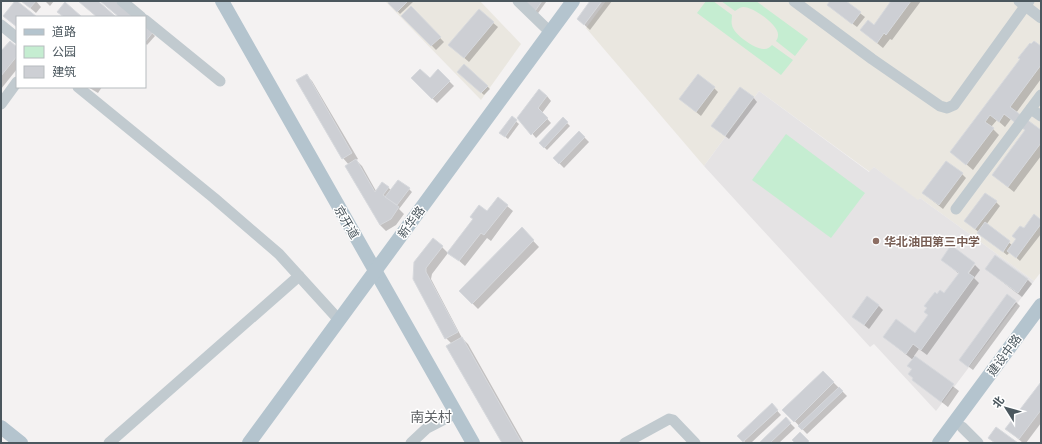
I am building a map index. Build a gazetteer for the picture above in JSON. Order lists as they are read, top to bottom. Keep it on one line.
{"streets":{"main road":["京开道","新华路","建设中路"]},"crossings":[["京开道","新华路"]],"districts":["南关村"],"places":["华北油田第三中学"],"legend":["道路","公园","建筑"],"north":"top left"}
